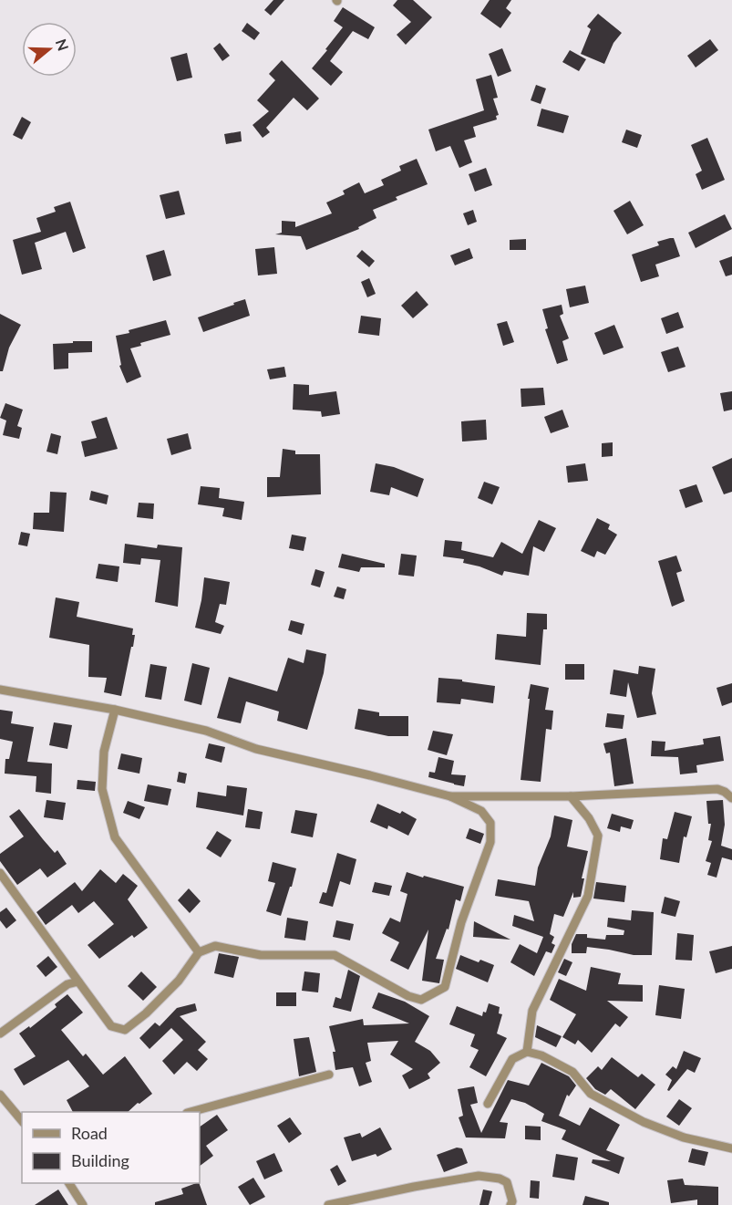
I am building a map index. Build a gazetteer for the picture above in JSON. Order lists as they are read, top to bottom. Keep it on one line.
{"legend":["Road","Building"],"north":"right"}
